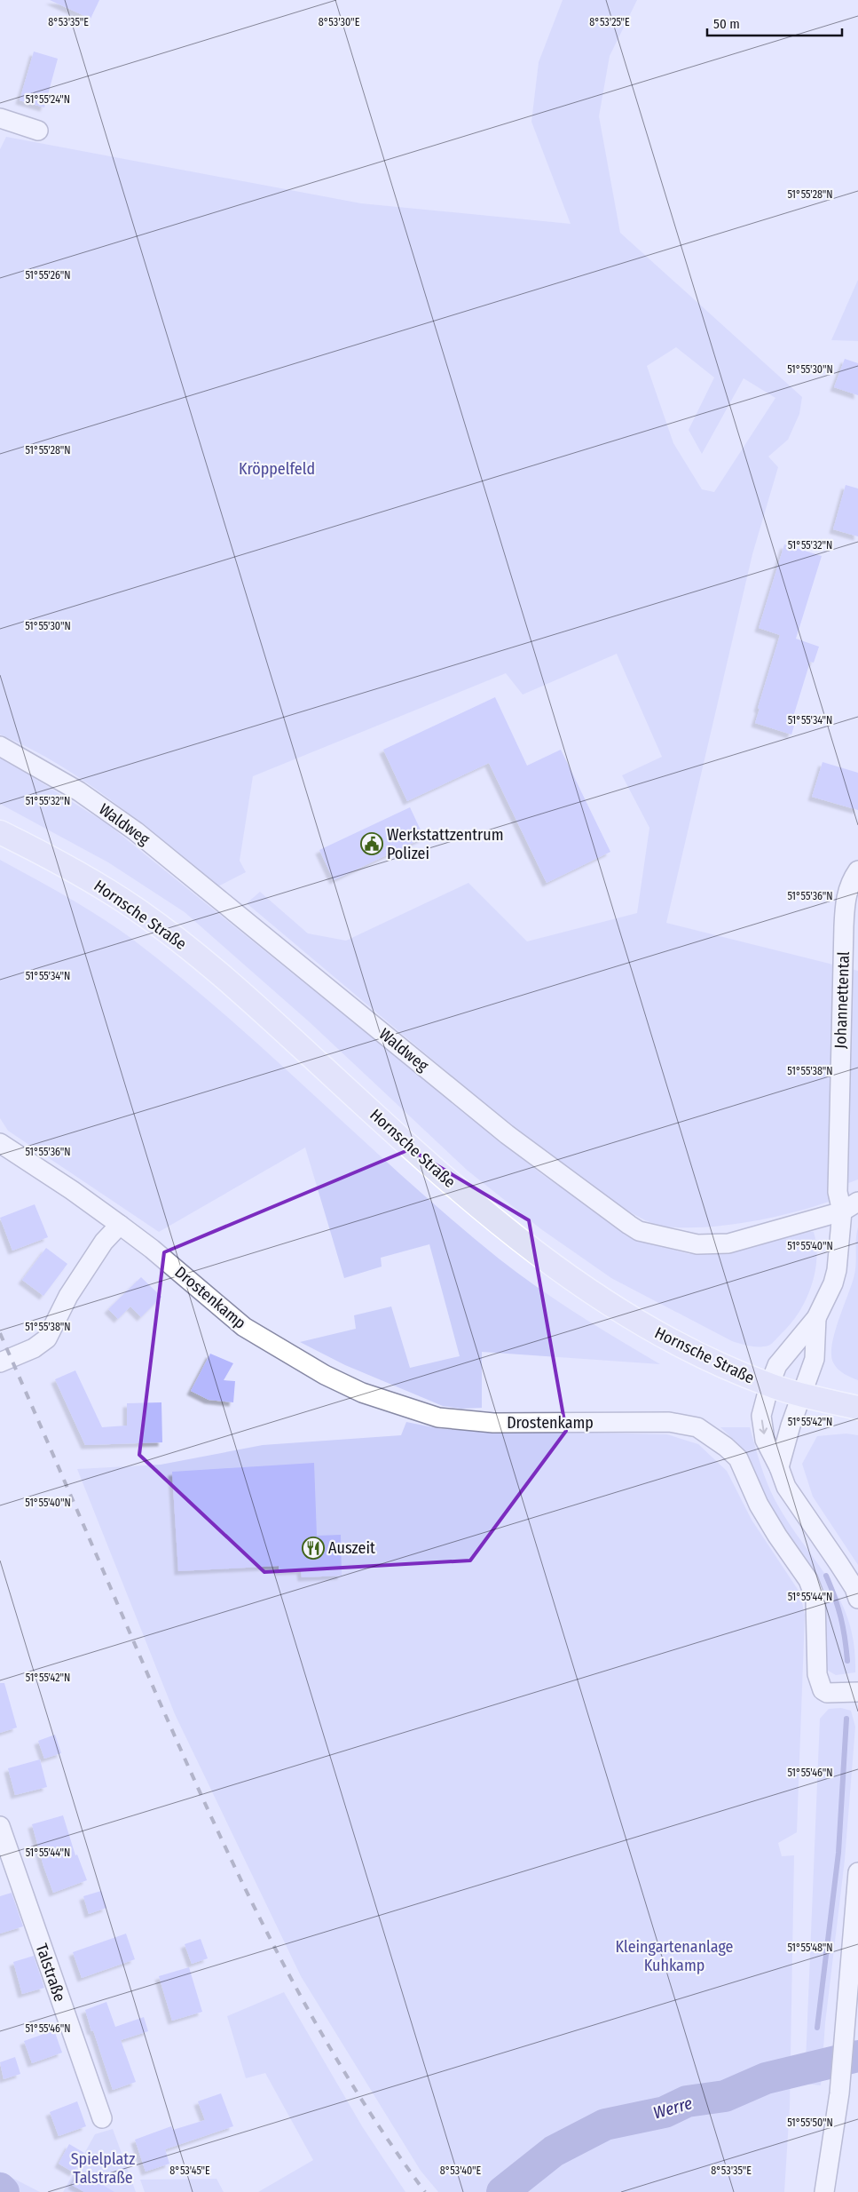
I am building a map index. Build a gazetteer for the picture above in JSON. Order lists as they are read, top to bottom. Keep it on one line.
{"streets":{"main road":["Hornsche Straße"],"street":["Waldweg","Johannettental","Drostenkamp","Talstraße"]},"crossings":[["Waldweg","Johannettental"]],"water":["Werre"],"parks":["Kröppelfeld","Kleingartenanlage Kuhkamp","Spielplatz Talstraße"],"places":{"public building":["Werkstattzentrum Polizei"],"restaurant":["Auszeit"]},"scale_bar":"50 m","coordinates":["8°53'35\"E","8°53'30\"E","8°53'25\"E","51°55'24\"N","51°55'28\"N","51°55'26\"N","51°55'30\"N","51°55'32\"N","51°55'34\"N","51°55'36\"N","51°55'38\"N","51°55'40\"N","51°55'42\"N","51°55'44\"N","51°55'46\"N","51°55'48\"N","51°55'50\"N","8°53'45\"E","8°53'40\"E"]}
